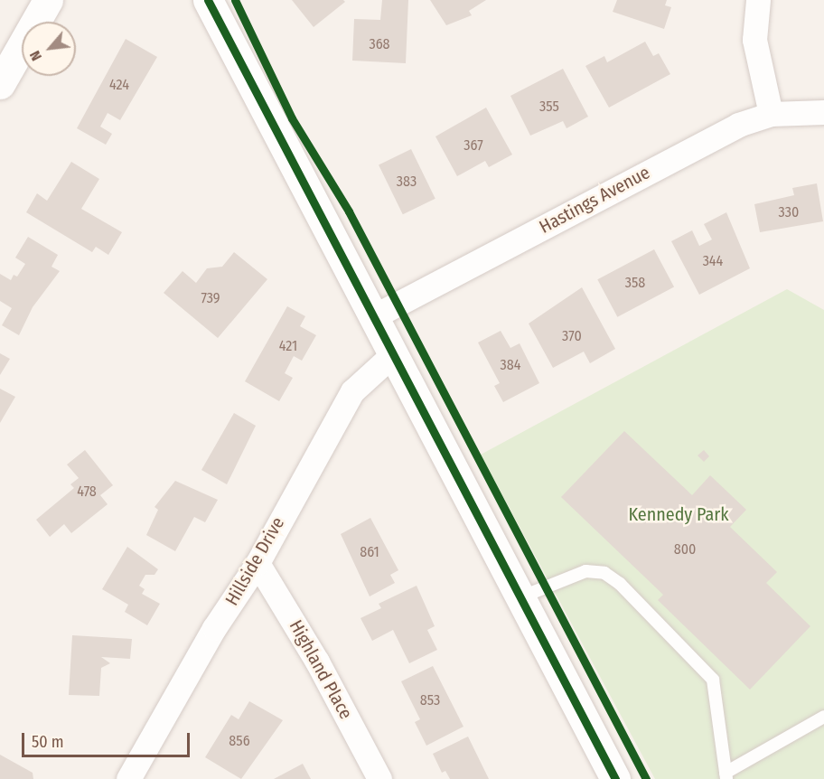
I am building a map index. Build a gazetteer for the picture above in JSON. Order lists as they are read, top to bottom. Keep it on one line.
{"streets":{"street":["Hastings Avenue","Hillside Drive","Highland Place"]},"crossings":[["Hillside Drive","Highland Place"]],"parks":["Kennedy Park"],"house_numbers":["368","424","355","367","383","330","344","358","739","370","421","384","478","800","861","853","856"],"scale_bar":"50 m","north":"bottom left"}
